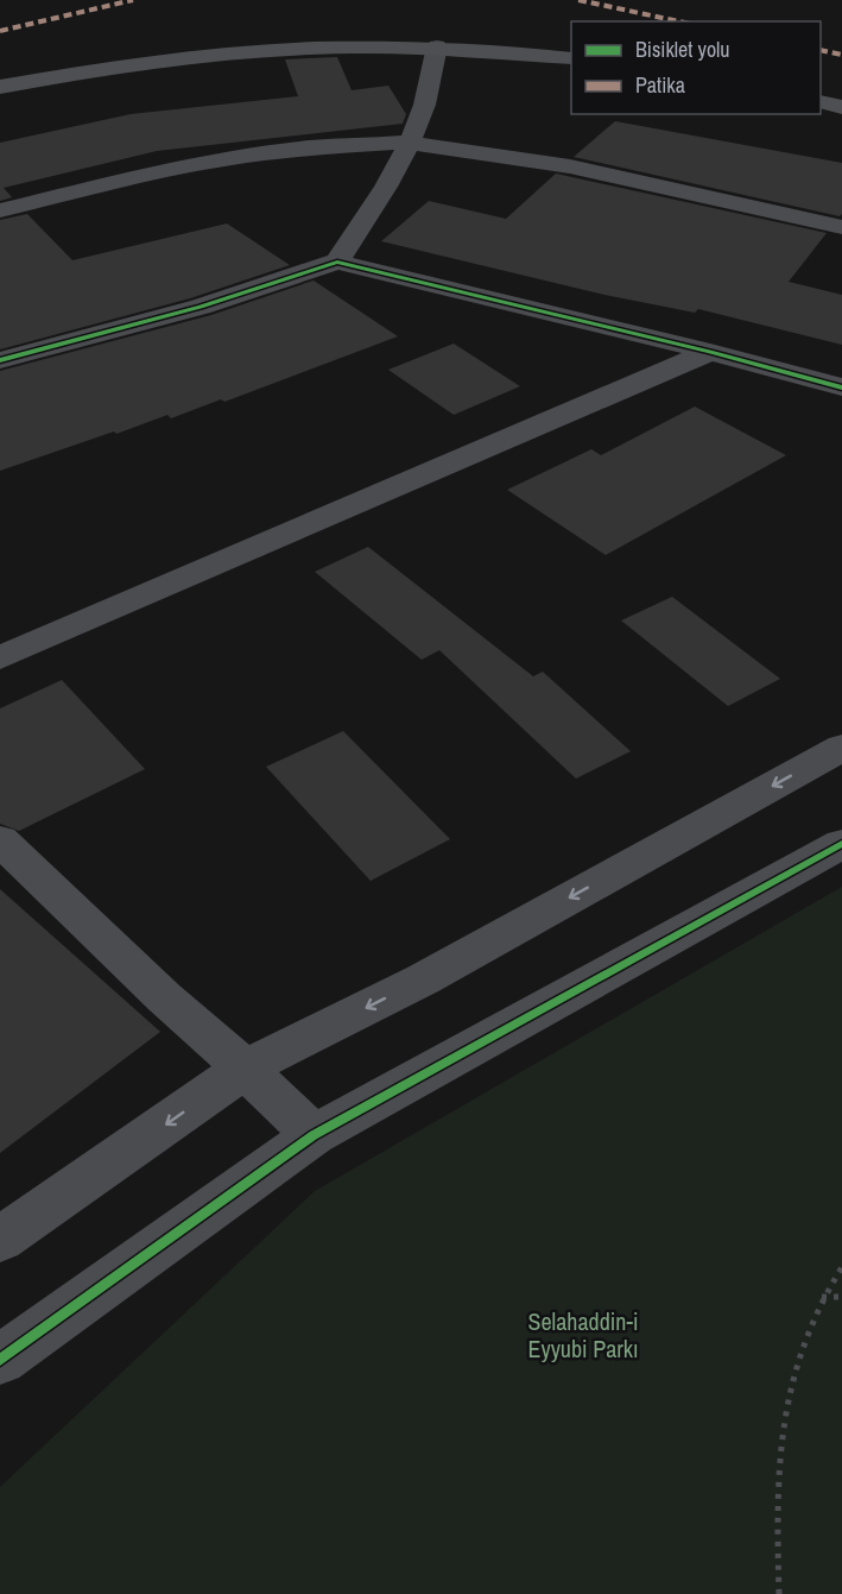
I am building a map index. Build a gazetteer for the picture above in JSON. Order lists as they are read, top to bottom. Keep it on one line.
{"parks":["Selahaddin-i Eyyubi Parkı"],"legend":["Bisiklet yolu","Patika"]}
